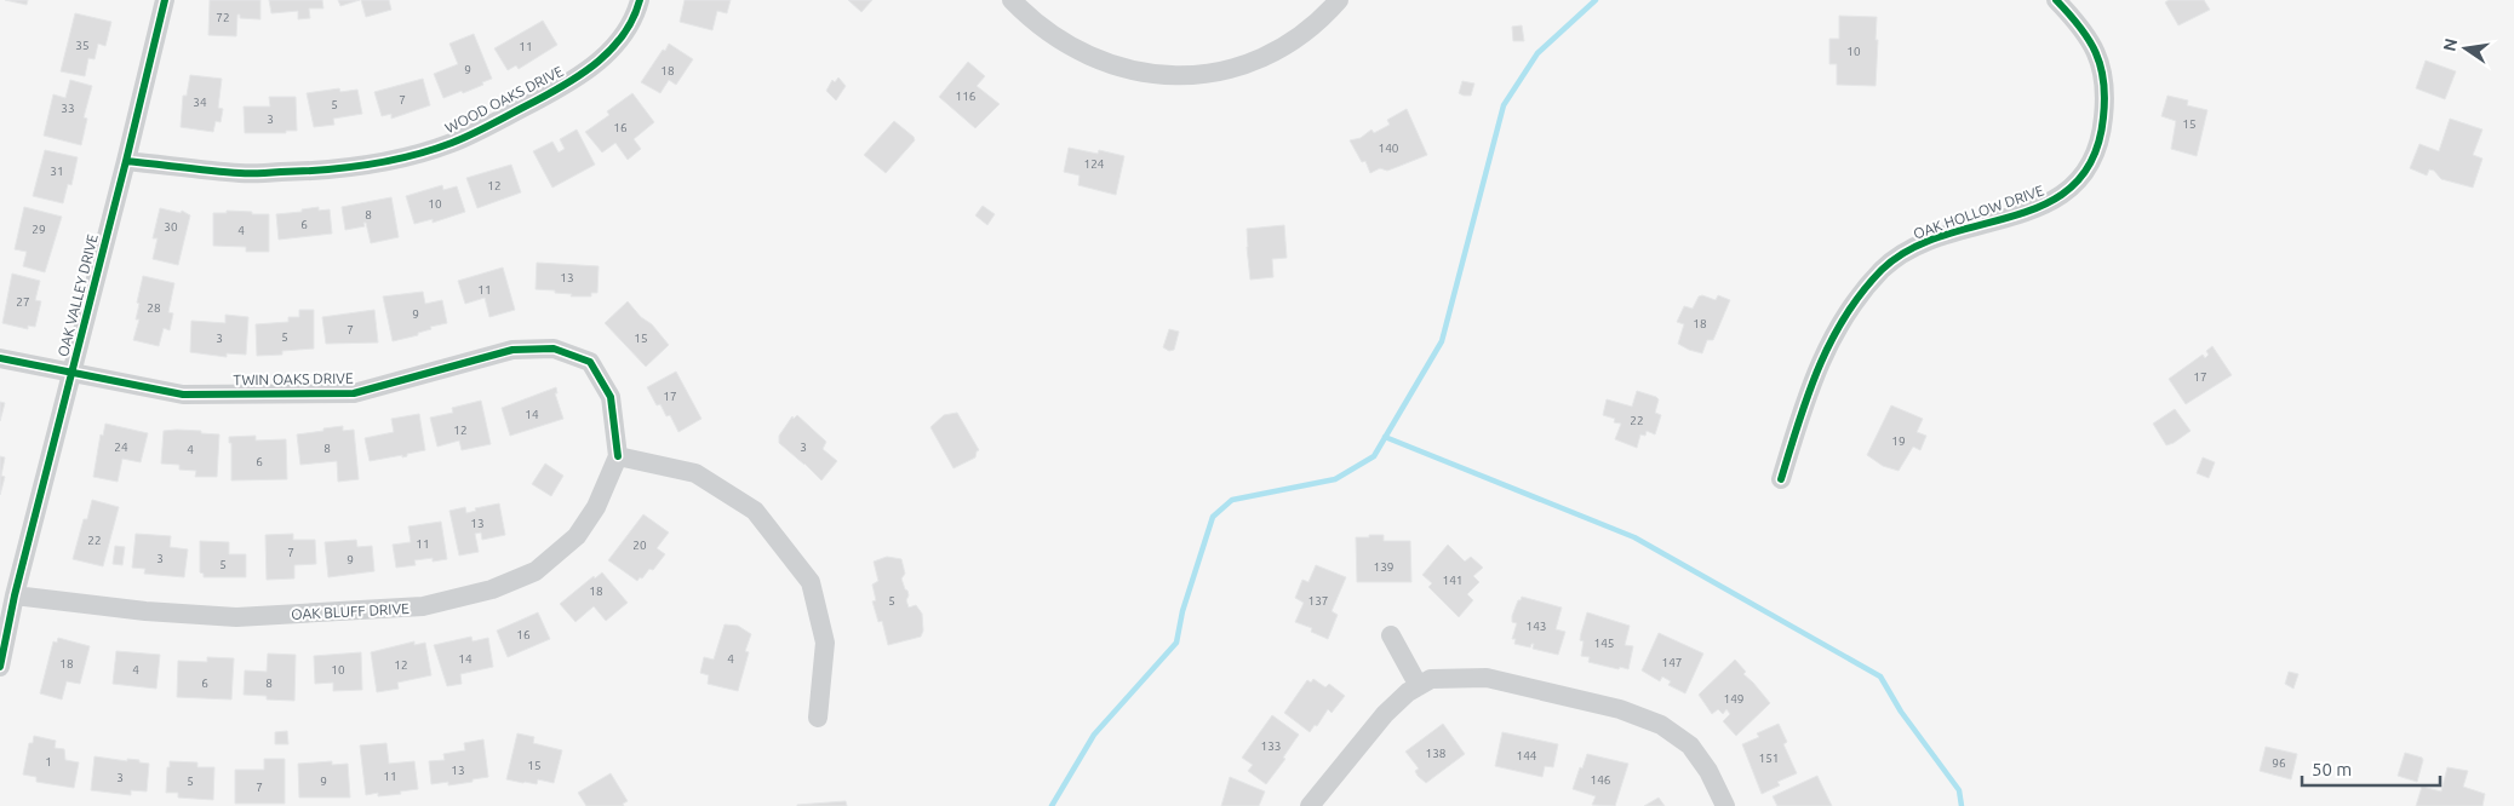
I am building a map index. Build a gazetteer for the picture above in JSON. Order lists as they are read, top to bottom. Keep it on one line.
{"streets":{"street":["WOOD OAKS DRIVE","OAK HOLLOW DRIVE","OAK VALLEY DRIVE","TWIN OAKS DRIVE","OAK BLUFF DRIVE"]},"crossings":[["WOOD OAKS DRIVE","OAK VALLEY DRIVE"],["OAK VALLEY DRIVE","TWIN OAKS DRIVE"],["OAK VALLEY DRIVE","OAK BLUFF DRIVE"],["TWIN OAKS DRIVE","OAK BLUFF DRIVE"]],"house_numbers":["72","35","11","10","9","18","116","7","34","5","33","3","15","16","140","124","31","12","10","8","6","30","29","4","13","11","27","28","9","18","7","5","3","15","17","17","14","22","12","19","24","3","8","4","6","13","22","11","20","7","3","9","5","139","141","18","5","137","143","16","145","14","4","147","18","12","4","10","6","8","149","133","138","144","151","1","96","15","13","11","3","146","5","9","7"],"scale_bar":"50 m","north":"left"}
